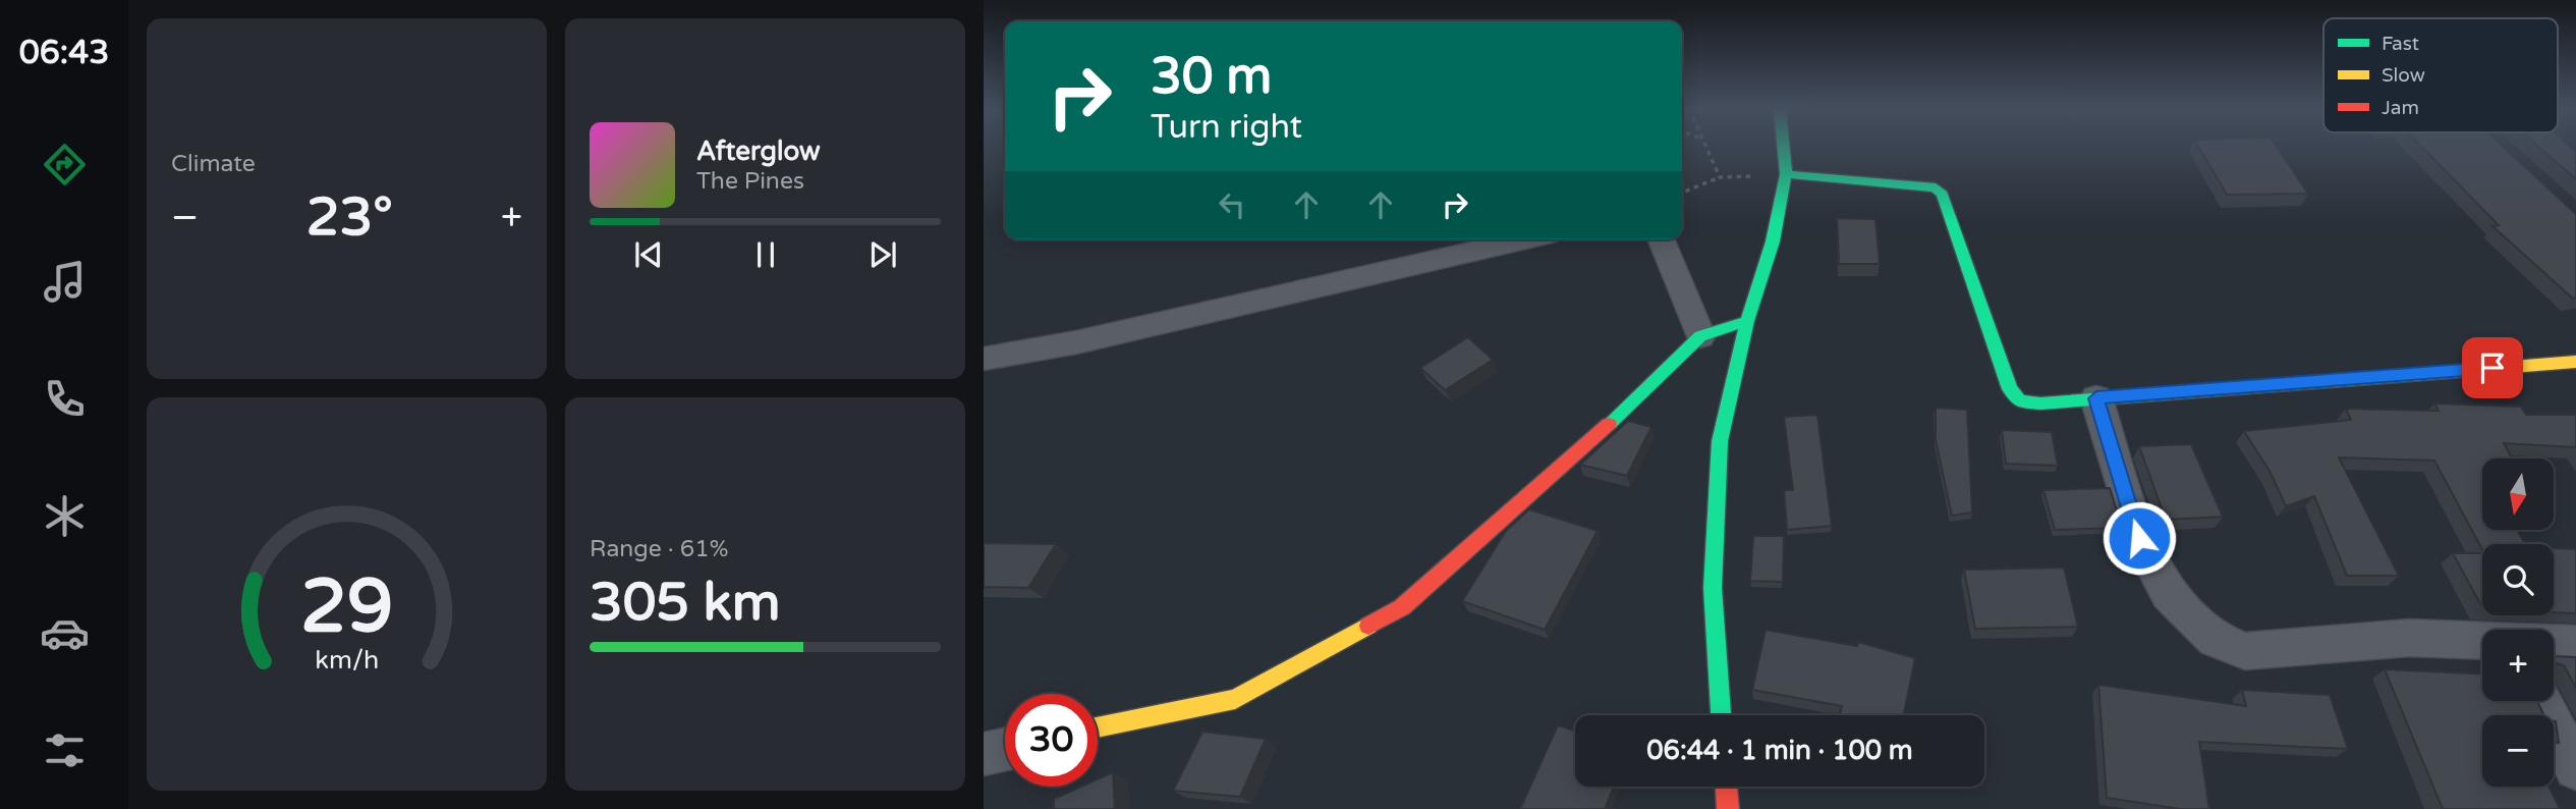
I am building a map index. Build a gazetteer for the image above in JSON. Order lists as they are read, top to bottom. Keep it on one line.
{"legend":["Fast","Slow","Jam"],"north":"bottom","page":{"tabs":"06:43","tile":["Climate",["Range · 61%","305 km"]],"turn":["30 m","Turn right"],"song":["Afterglow","The Pines"],"heat":["−","23°","+"],"map_buttons":["+","−"],"limit":"30","trip":"06:44 · 1 min · 100 m","gauge":["29","km/h"]}}
